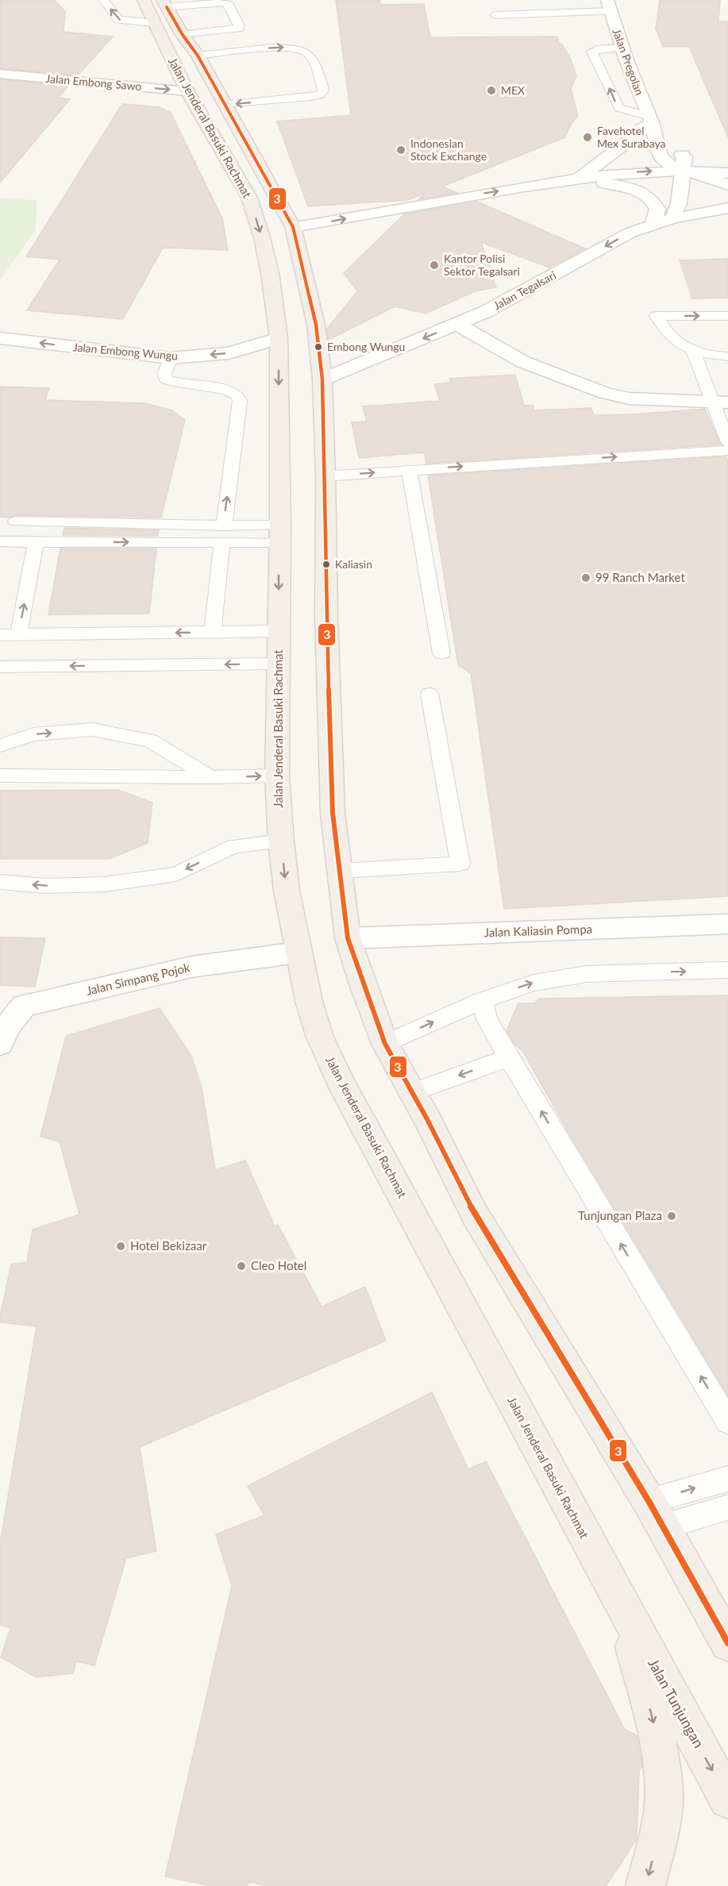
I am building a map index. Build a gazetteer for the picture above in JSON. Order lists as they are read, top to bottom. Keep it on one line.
{"streets":{"main road":["Jalan Jenderal Basuki Rachmat","Jalan Tunjungan"],"street":["Jalan Pregolan","Jalan Embong Sawo","Jalan Tegalsari","Jalan Embong Wungu","Jalan Kaliasin Pompa","Jalan Simpang Pojok"]},"crossings":[["Jalan Embong Sawo","Jalan Jenderal Basuki Rachmat"],["Jalan Jenderal Basuki Rachmat","Jalan Tegalsari"],["Jalan Jenderal Basuki Rachmat","Jalan Embong Wungu"],["Jalan Jenderal Basuki Rachmat","Jalan Kaliasin Pompa"],["Jalan Jenderal Basuki Rachmat","Jalan Simpang Pojok"],["Jalan Jenderal Basuki Rachmat","Jalan Tunjungan"]],"one_way":["Jalan Embong Sawo","Jalan Embong Wungu","Jalan Tunjungan"],"places":["MEX","Favehotel Mex Surabaya","Indonesian Stock Exchange","Kantor Polisi Sektor Tegalsari","Embong Wungu","Kaliasin","99 Ranch Market","Tunjungan Plaza","Hotel Bekizaar","Cleo Hotel"],"lines":["transit line 3"]}
